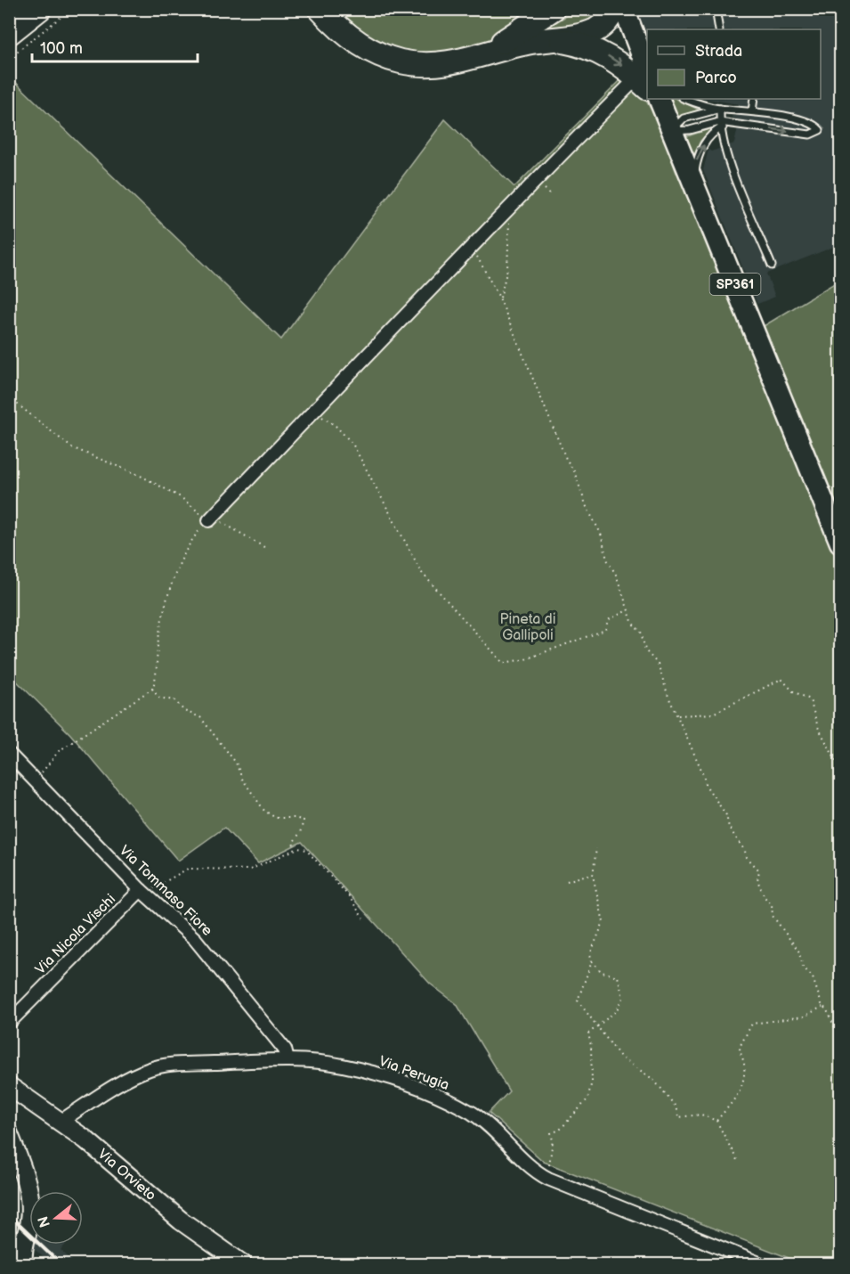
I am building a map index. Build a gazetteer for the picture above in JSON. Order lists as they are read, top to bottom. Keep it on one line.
{"streets":{"main road":["SP361"],"street":["Via Tommaso Fiore","Via Nicola Vischi","Via Perugia","Via Orvieto"]},"crossings":[["Via Tommaso Fiore","Via Nicola Vischi"],["Via Tommaso Fiore","Via Perugia"],["Via Perugia","Via Orvieto"]],"parks":["Pineta di Gallipoli"],"legend":["Strada","Parco"],"scale_bar":"100 m","north":"left"}
